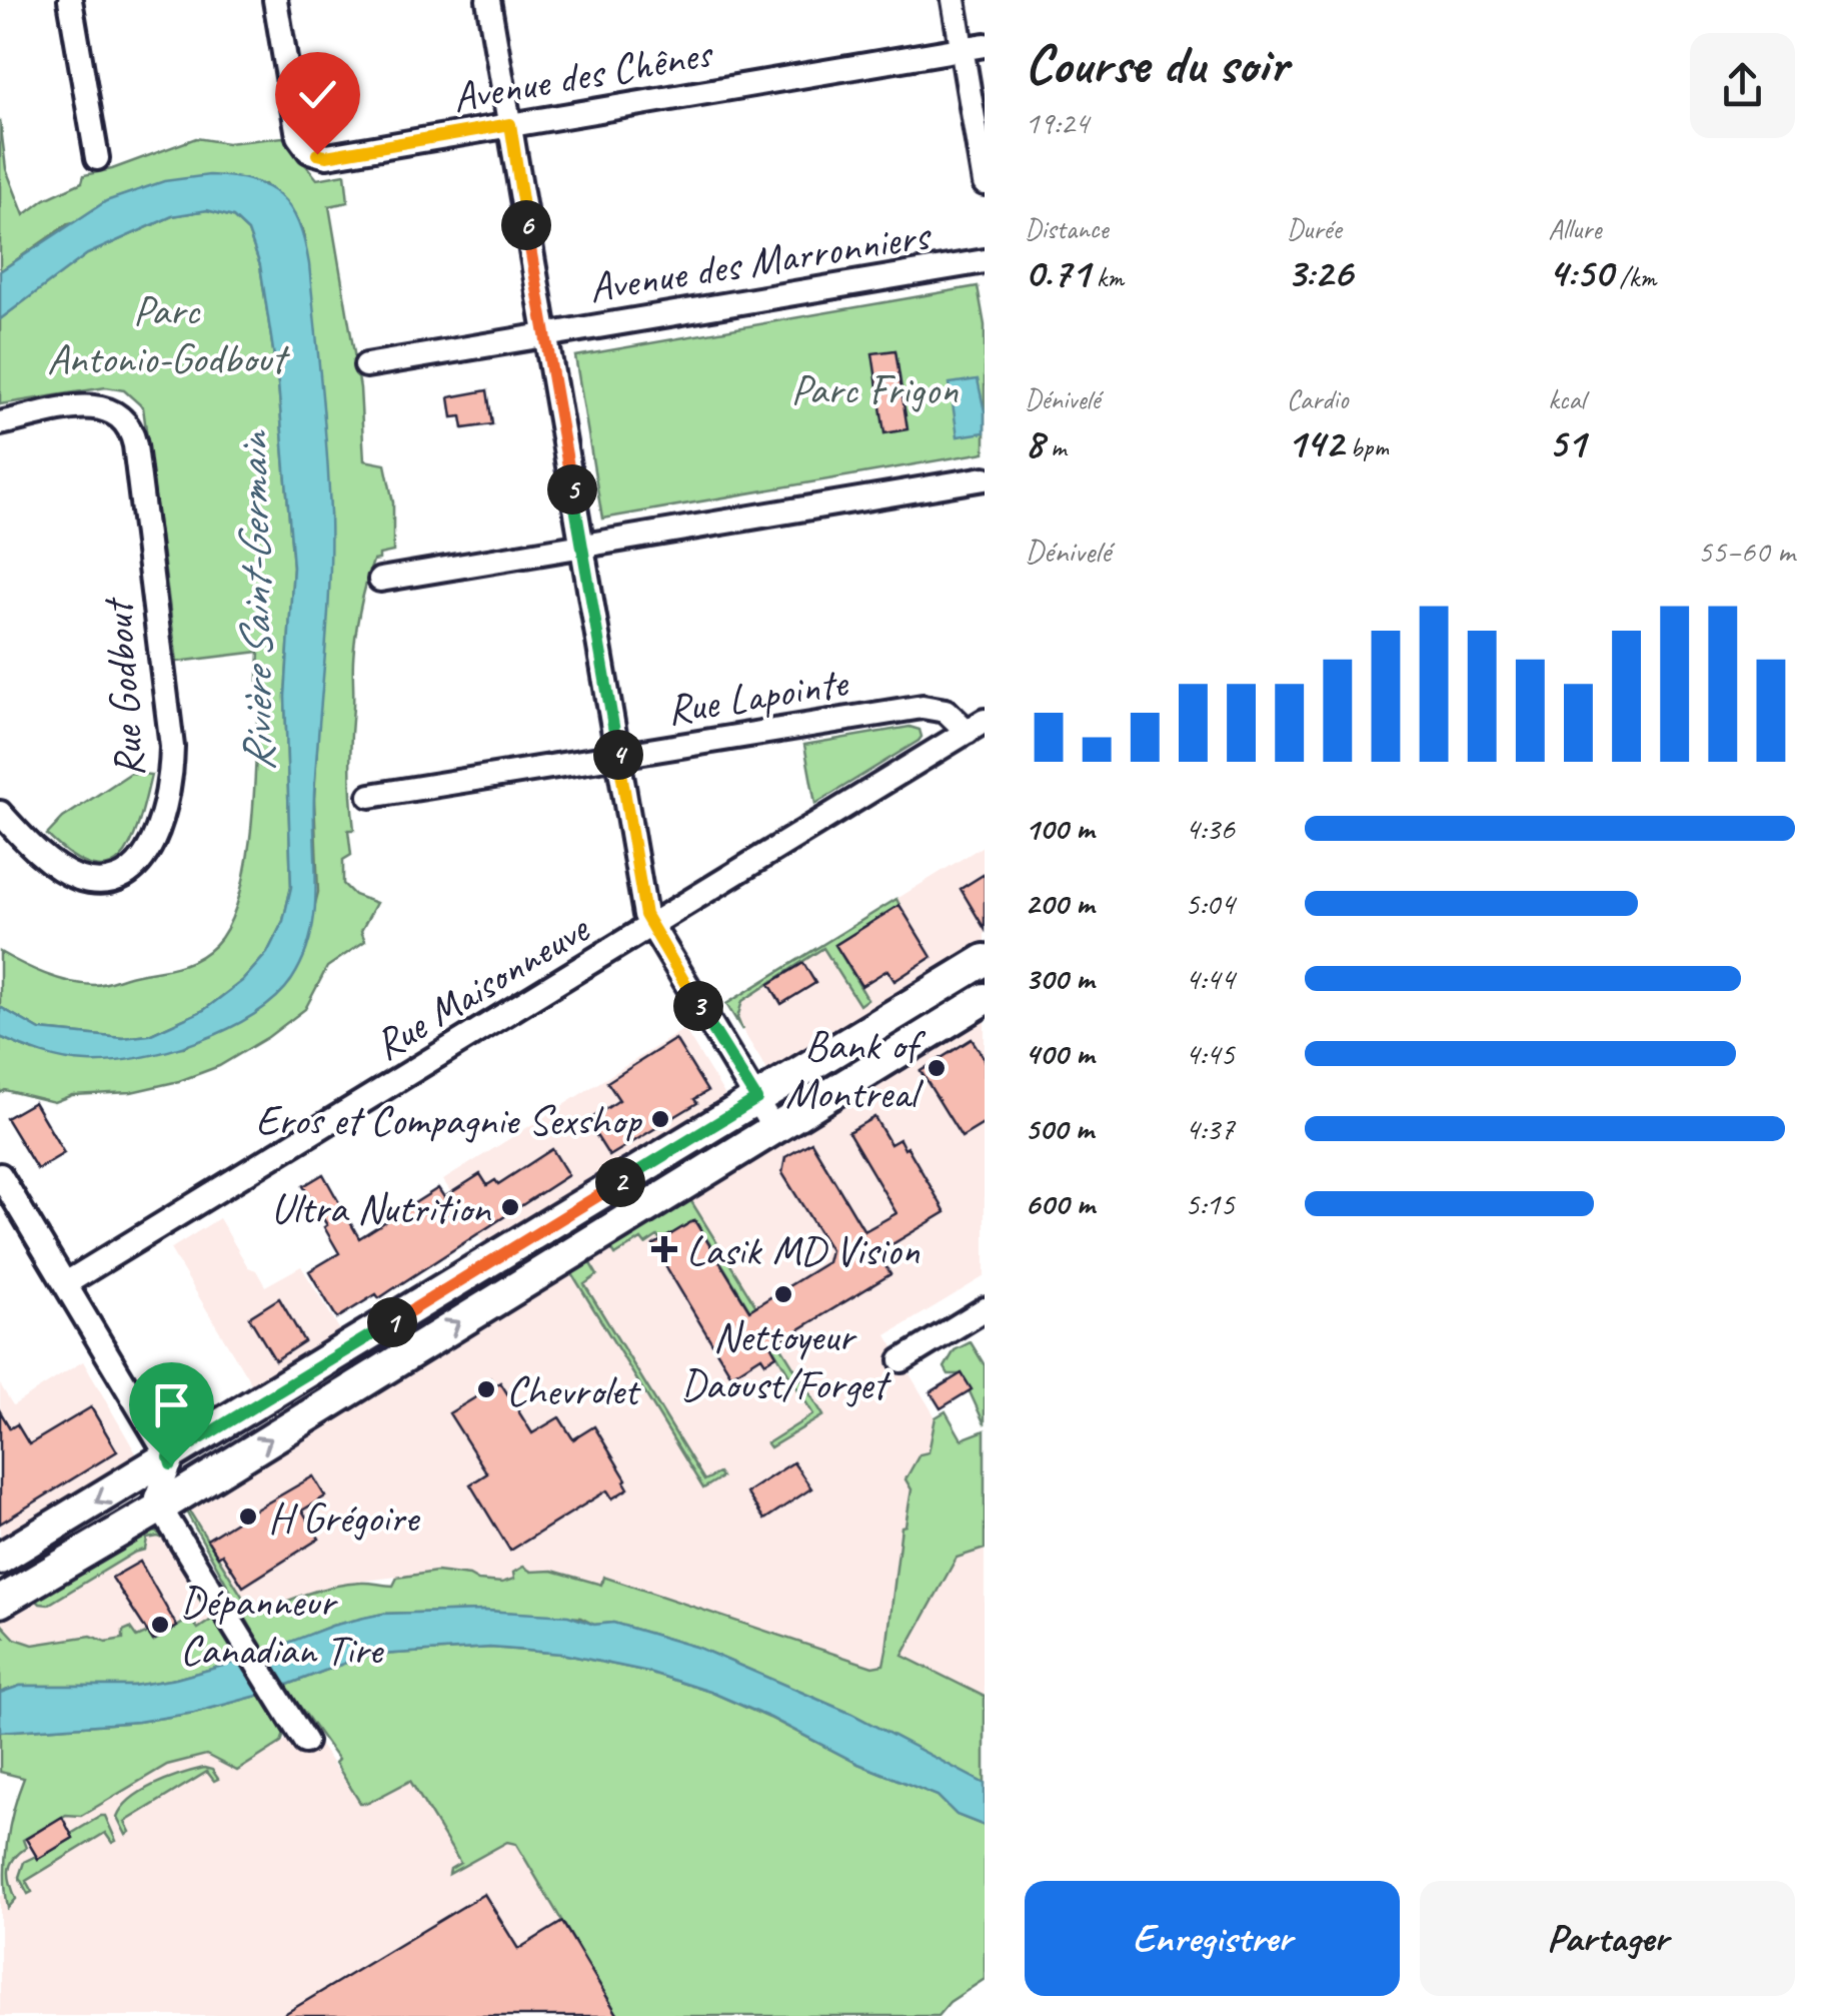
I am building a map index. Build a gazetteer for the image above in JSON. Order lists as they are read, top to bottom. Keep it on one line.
{"streets":{"street":["Avenue des Chênes","Avenue des Marronniers","Rue Godbout","Rue Lapointe","Rue Maisonneuve"]},"crossings":[["Rue Lapointe","Rue Maisonneuve"]],"water":["Rivière Saint-Germain"],"parks":["Parc Antonio-Godbout","Parc Frigon"],"places":{"other":["Bank of Montreal","Eros et Compagnie Sexshop","Ultra Nutrition","Nettoyeur Daoust/Forget","Chevrolet","H Grégoire","Dépanneur Canadian Tire"],"health":["Lasik MD Vision"]},"page":{"heading":["Course du soir","19:24"],"stats":[["Distance","0.71 km"],["Durée","3:26"],["Allure","4:50 /km"],["Dénivelé","8 m"],["Cardio","142 bpm"],["kcal","51"]],"pins":["6","5","4","3","2","1"],"chart":["Dénivelé","55–60 m"],"list":[{"name":"100 m","note":"4:36"},{"name":"200 m","note":"5:04"},{"name":"300 m","note":"4:44"},{"name":"400 m","note":"4:45"},{"name":"500 m","note":"4:37"},{"name":"600 m","note":"5:15"}],"buttons":["Enregistrer","Partager"]}}
